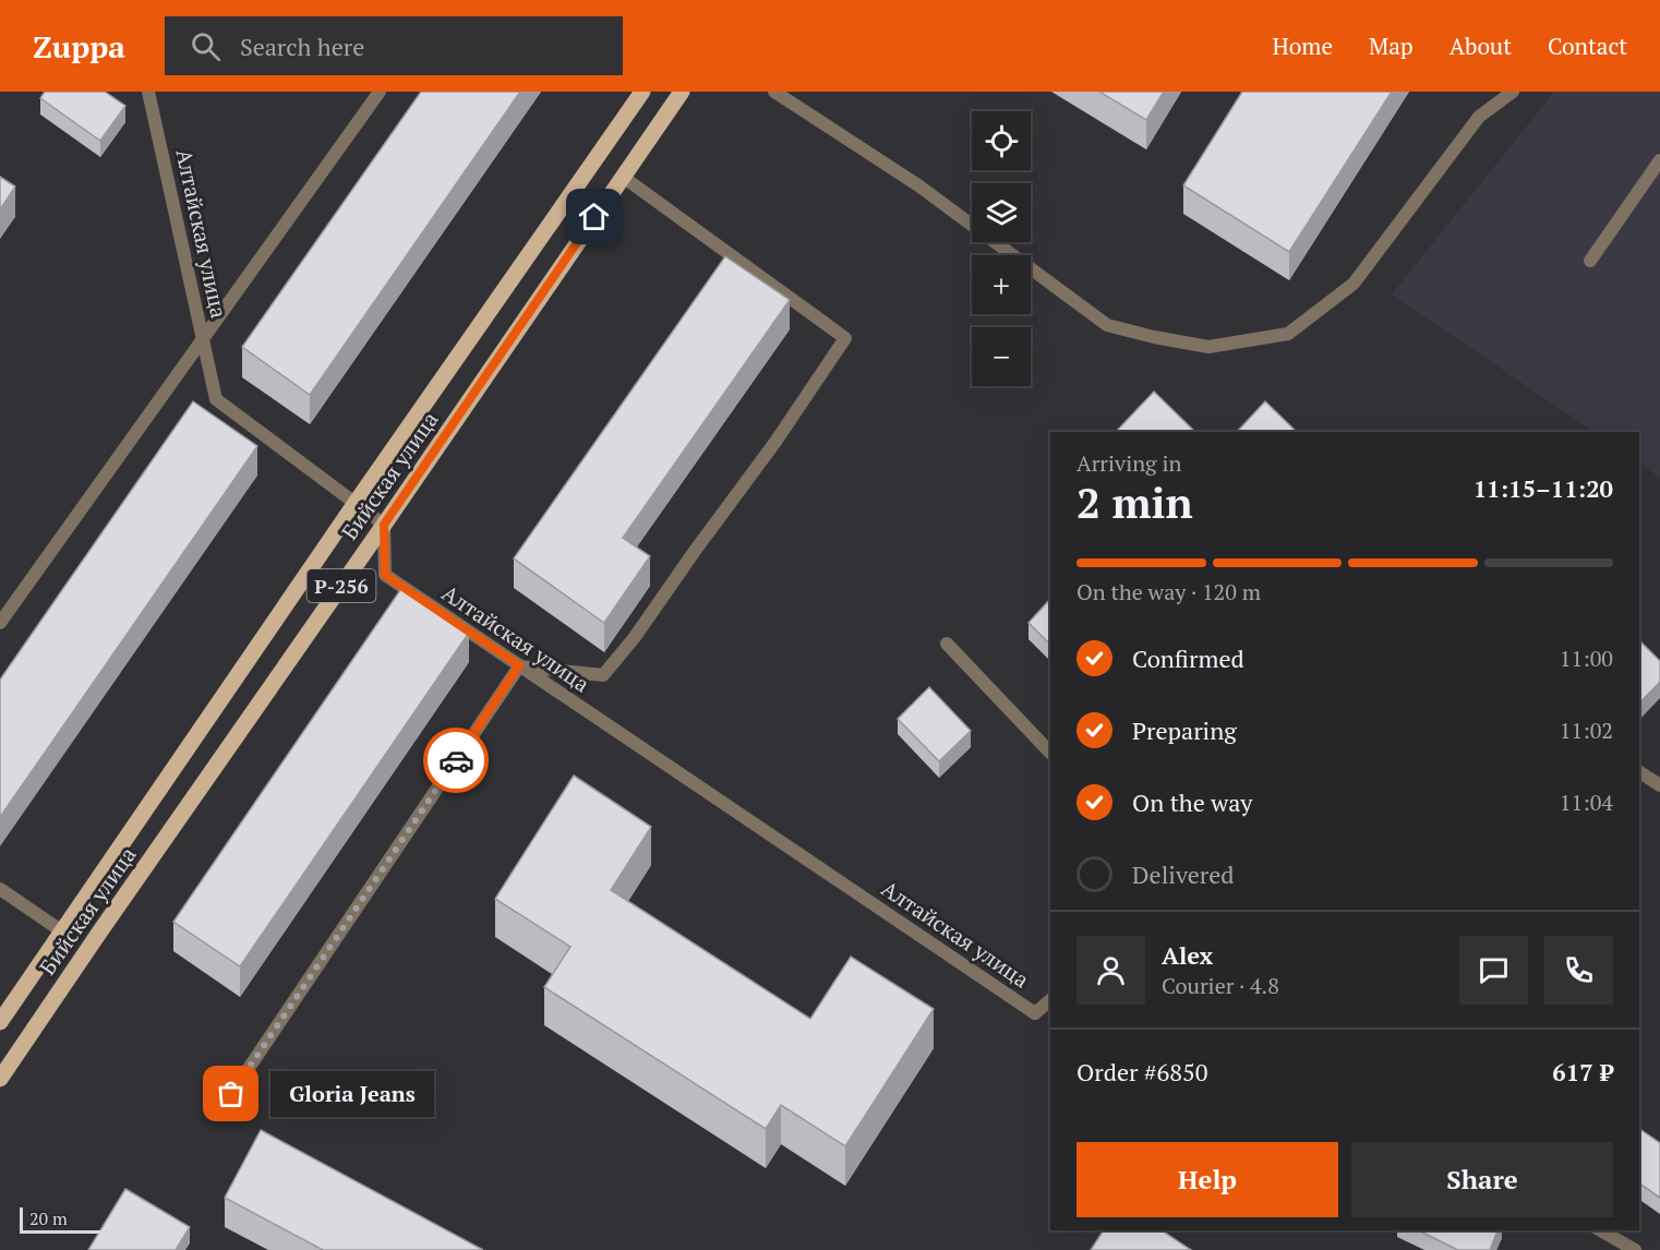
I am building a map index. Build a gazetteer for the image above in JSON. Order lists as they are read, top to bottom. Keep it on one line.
{"streets":{"main road":["Бийская улица","Р-256"],"street":["Алтайская улица"]},"crossings":[["Алтайская улица","Бийская улица"]],"places":["Gloria Jeans"],"scale_bar":"20 m","page":{"header":"Zuppa","search":"Search here","nav":["Home","Map","About","Contact"],"map_buttons":["+","−"],"heading":["2 min","Arriving in","11:15–11:20"],"panel":["Alex","Courier · 4.8","Order #6850","617 ₽"],"bar":"On the way · 120 m","list":[["Confirmed","11:00"],["Preparing","11:02"],["On the way","11:04"],"Delivered"],"bubble":"Gloria Jeans","buttons":["Help","Share"],"scale":"20 m"}}
